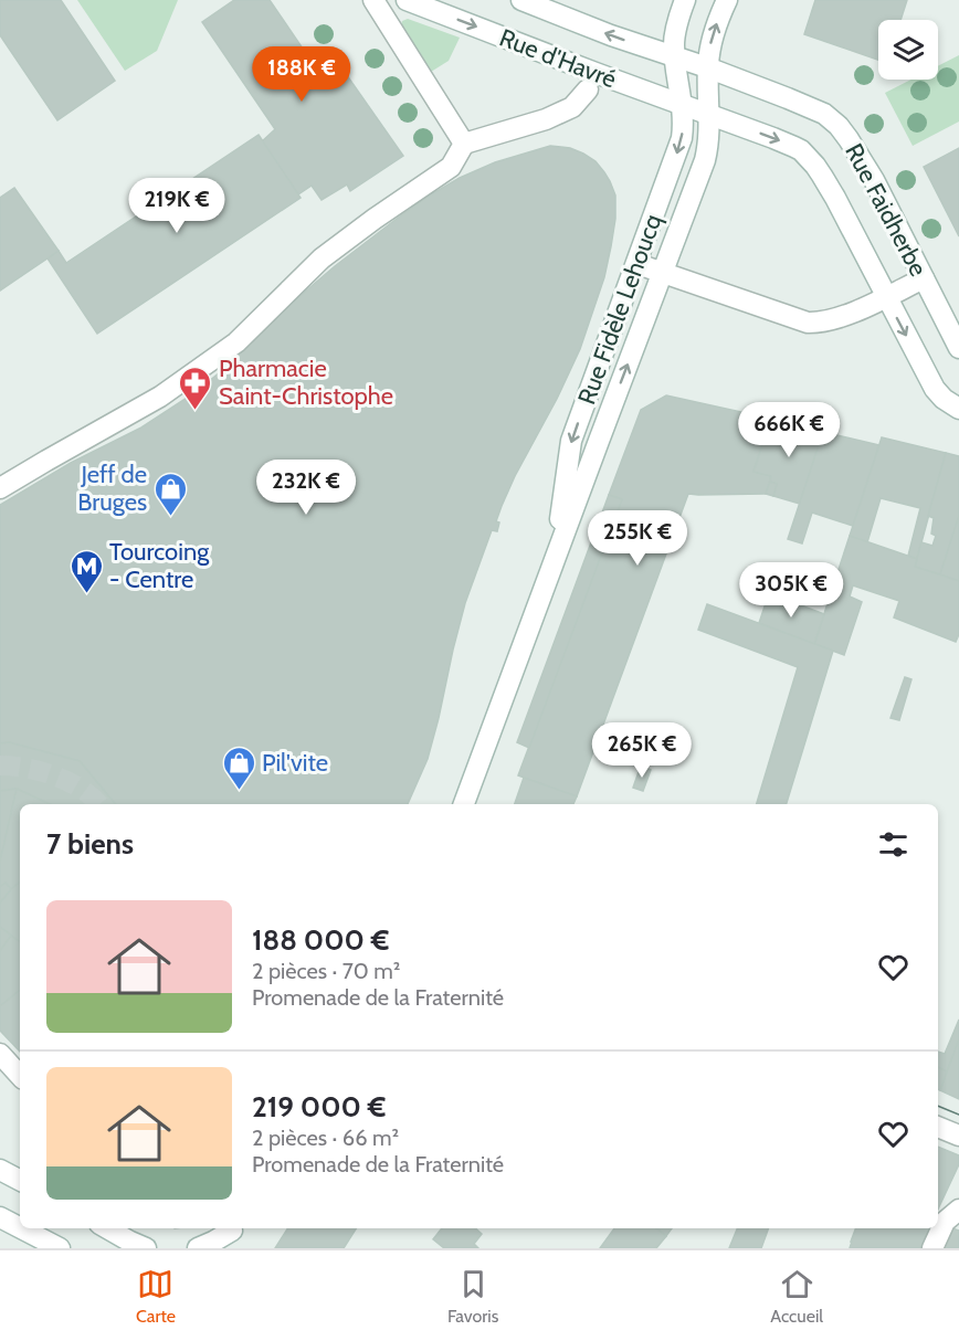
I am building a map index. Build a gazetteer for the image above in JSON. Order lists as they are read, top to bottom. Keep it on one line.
{"streets":{"main road":["Rue d'Havré","Rue Faidherbe","Rue Fidèle Lehoucq"]},"crossings":[["Rue d'Havré","Rue Faidherbe"],["Rue d'Havré","Rue Fidèle Lehoucq"],["Rue Faidherbe","Rue Fidèle Lehoucq"]],"places":{"pharmacy":["Pharmacie Saint-Christophe"],"shop":["Jeff de Bruges","Pil'vite"],"metro station":["Tourcoing - Centre"]},"page":{"price":["188K €","219K €","666K €","232K €","255K €","305K €","265K €"],"heading":"7 biens","list":[{"name":"188 000 €","note":"2 pièces · 70 m² · Promenade de la Fraternité"},{"name":"219 000 €","note":"2 pièces · 66 m² · Promenade de la Fraternité"}],"tabs":["Carte","Favoris","Accueil"]}}
